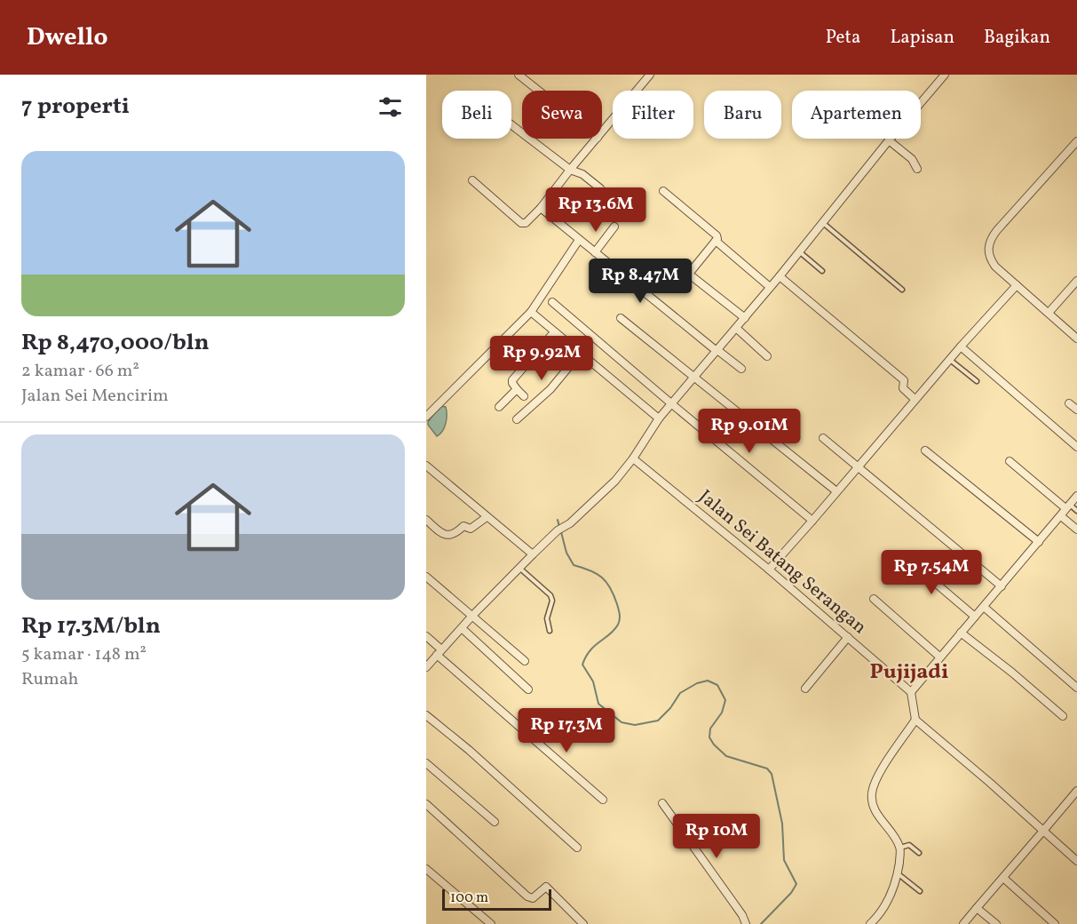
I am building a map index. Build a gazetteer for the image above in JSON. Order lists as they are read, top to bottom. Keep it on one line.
{"streets":{"street":["Jalan Sei Batang Serangan"]},"districts":["Pujijadi"],"scale_bar":"100 m","page":{"header":"Dwello","nav":["Peta","Lapisan","Bagikan"],"heading":"7 properti","chip":["Beli","Sewa","Filter","Baru","Apartemen"],"list":[{"name":"Rp 8,470,000/bln","note":"2 kamar · 66 m² · Jalan Sei Mencirim"},{"name":"Rp 17.3M/bln","note":"5 kamar · 148 m² · Rumah"}],"price":["Rp 13.6M","Rp 8.47M","Rp 9.92M","Rp 9.01M","Rp 7.54M","Rp 17.3M","Rp 10M"],"scale":"100 m"}}
